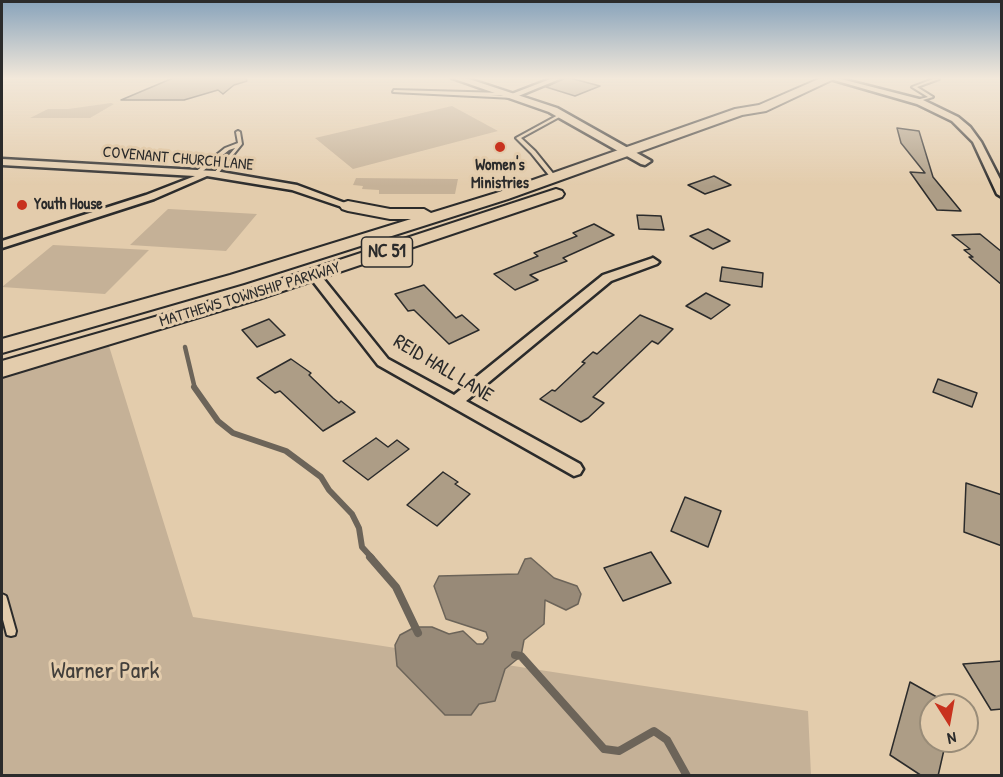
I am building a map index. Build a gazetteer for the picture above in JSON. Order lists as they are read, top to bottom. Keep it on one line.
{"streets":{"main road":["NC 51","MATTHEWS TOWNSHIP PARKWAY"],"street":["COVENANT CHURCH LANE","REID HALL LANE"]},"crossings":[["MATTHEWS TOWNSHIP PARKWAY","REID HALL LANE"]],"parks":["Warner Park"],"places":["Women's Ministries","Youth House"],"north":"bottom"}
